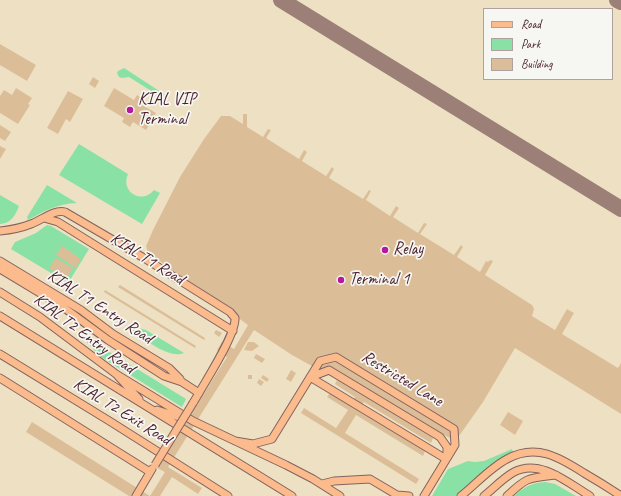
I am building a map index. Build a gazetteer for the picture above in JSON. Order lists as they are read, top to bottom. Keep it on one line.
{"streets":{"main road":["KIAL T1 Road","KIAL T1 Entry Road","KIAL T2 Entry Road","Restricted Lane","KIAL T2 Exit Road"]},"places":["KIAL VIP Terminal","Relay","Terminal 1"],"legend":["Road","Park","Building"]}
